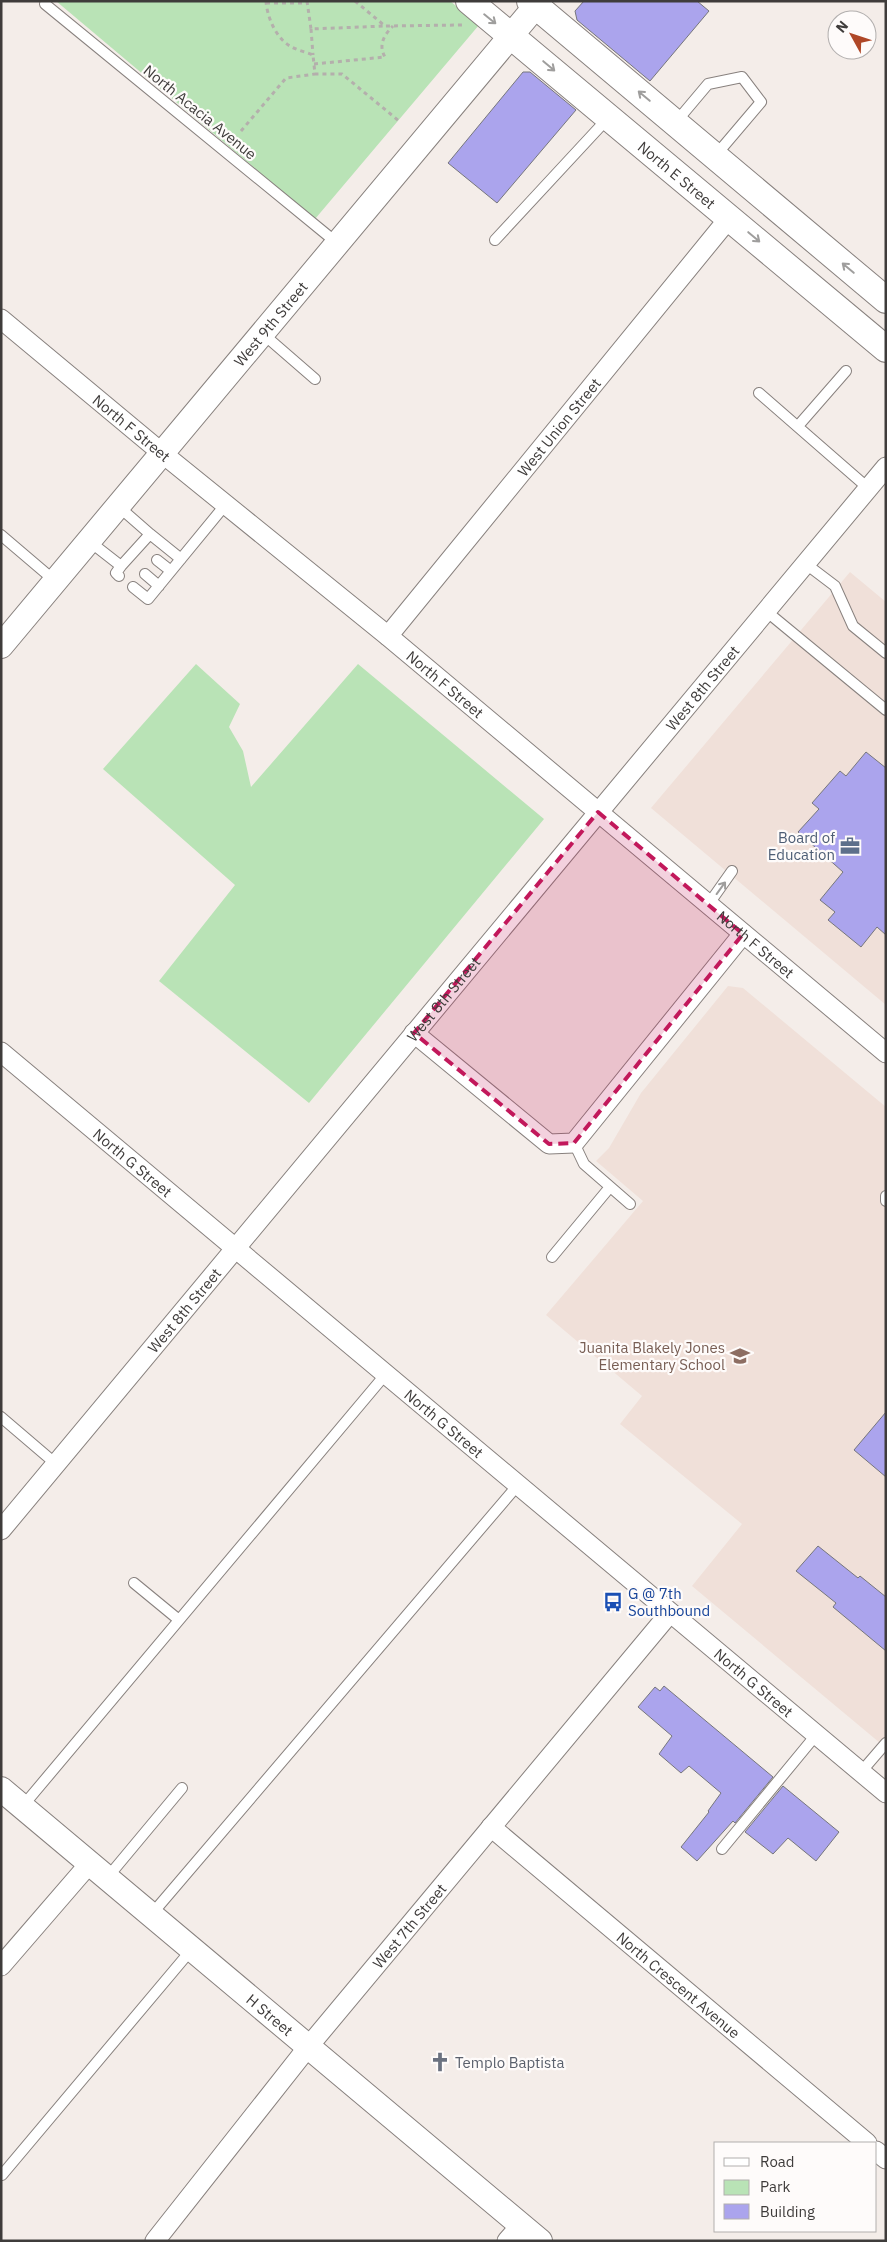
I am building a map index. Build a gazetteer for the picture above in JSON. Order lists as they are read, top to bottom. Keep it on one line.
{"streets":{"main road":["North E Street"],"street":["West 9th Street","West Union Street","North F Street","West 8th Street","North G Street","West 7th Street","North Crescent Avenue","H Street"],"lane":["North Acacia Avenue"]},"crossings":[["North Acacia Avenue","West 9th Street"],["North E Street","West 9th Street"],["North E Street","West Union Street"],["West 9th Street","North F Street"],["West Union Street","North F Street"],["North F Street","West 8th Street"],["West 8th Street","North G Street"],["North G Street","West 7th Street"],["West 7th Street","North Crescent Avenue"],["West 7th Street","H Street"]],"places":{"office":["Board of Education"],"school or university":["Juanita Blakely Jones Elementary School"],"bus stop":["G @ 7th Southbound"],"church":["Templo Baptista"]},"legend":["Road","Park","Building"],"north":"top left"}
